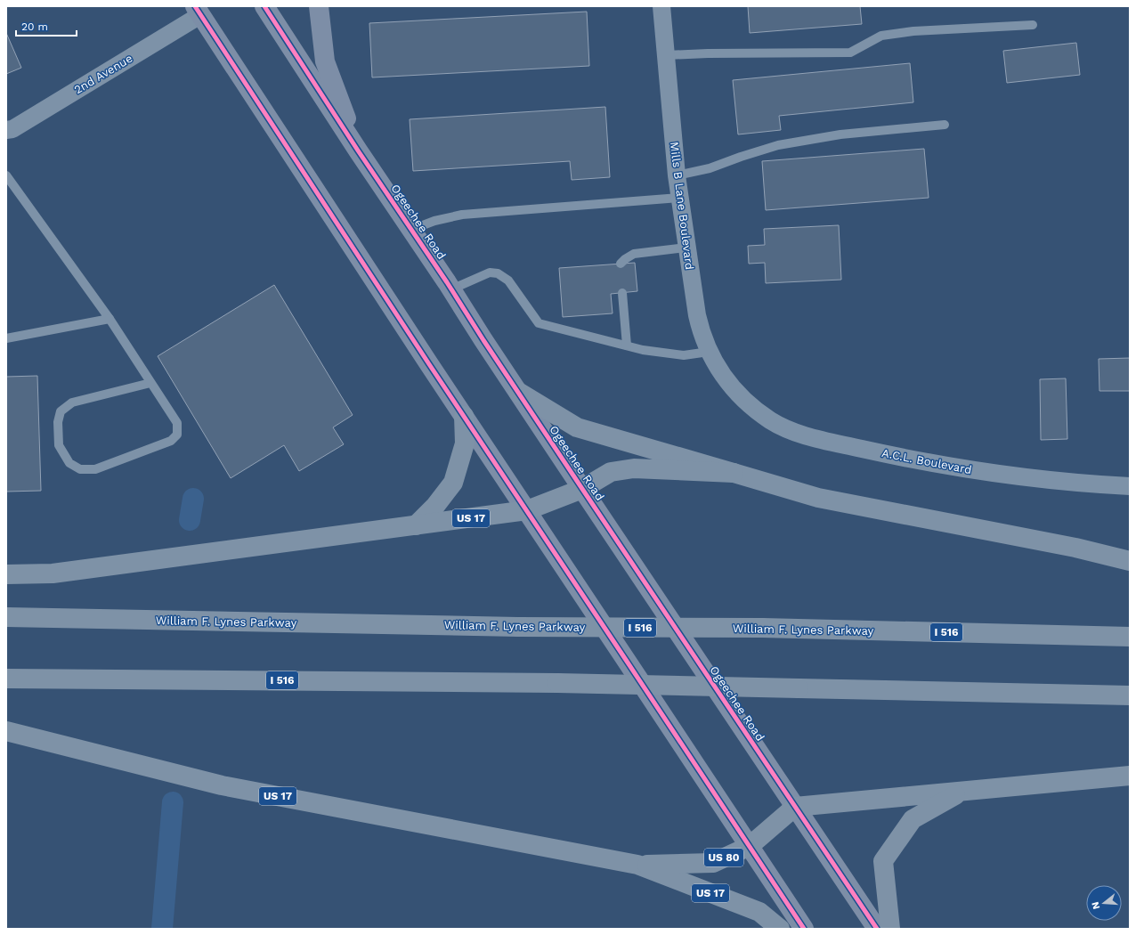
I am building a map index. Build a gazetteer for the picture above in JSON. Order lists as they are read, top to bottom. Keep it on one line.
{"streets":{"highway":["US 17","William F. Lynes Parkway","I 516","US 80"],"main road":["Ogeechee Road"],"street":["2nd Avenue","Mills B Lane Boulevard","A.C.L. Boulevard"]},"crossings":[["Mills B Lane Boulevard","A.C.L. Boulevard"],["Ogeechee Road","US 17"],["Ogeechee Road","US 80"],["US 17","US 80"]],"scale_bar":"20 m","north":"left"}
